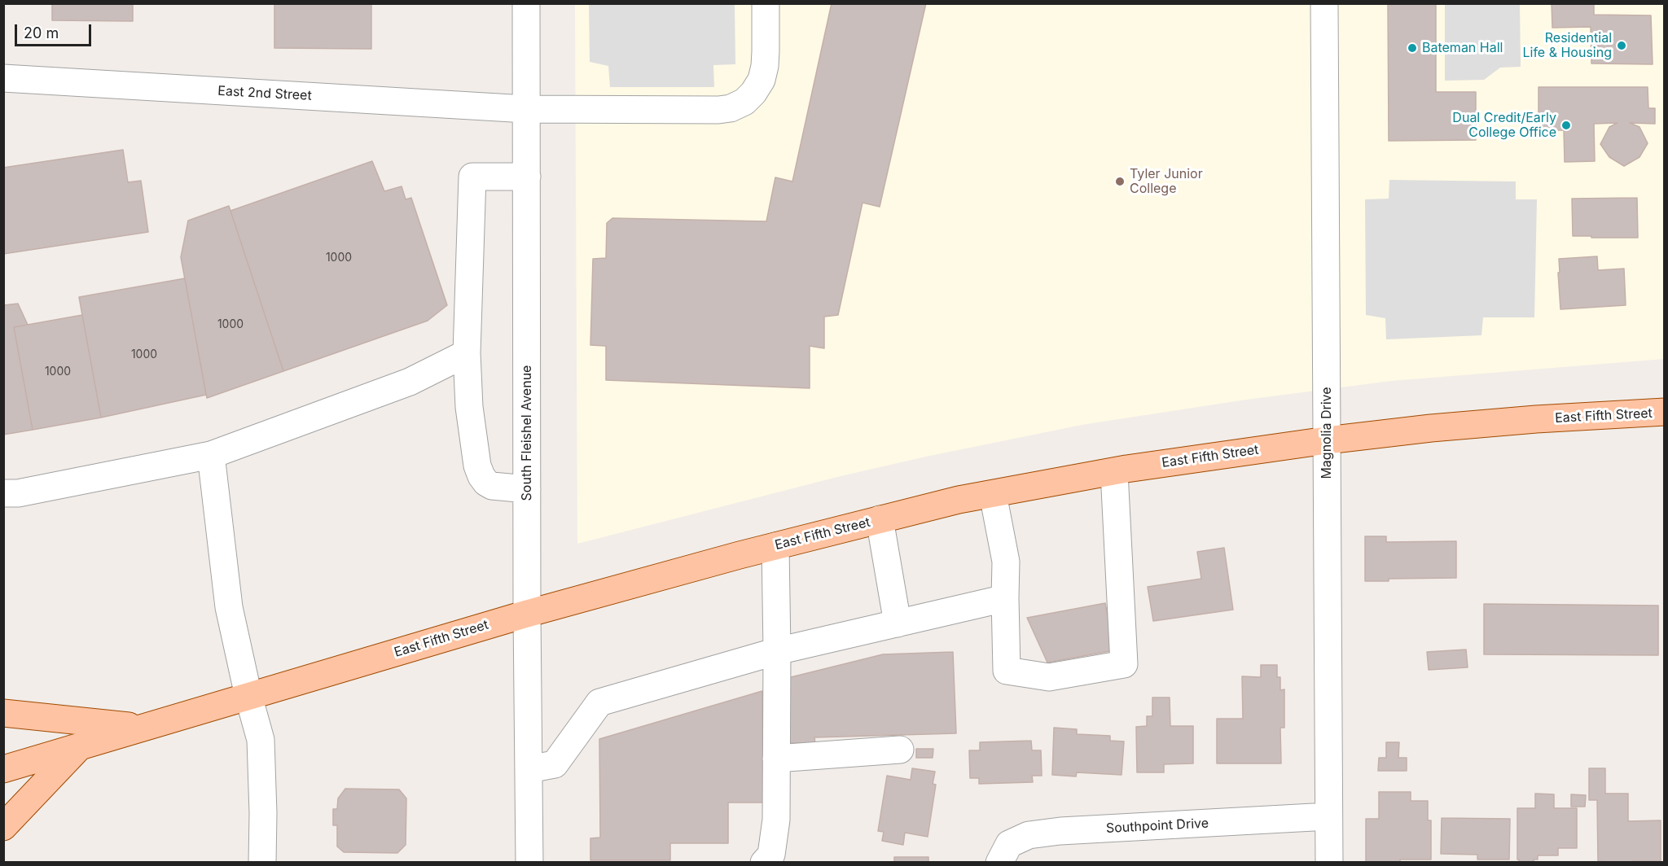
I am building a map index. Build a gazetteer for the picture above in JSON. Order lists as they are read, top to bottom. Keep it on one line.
{"streets":{"main road":["East Fifth Street"],"street":["East 2nd Street","South Fleishel Avenue","Magnolia Drive","Southpoint Drive"]},"crossings":[["East 2nd Street","South Fleishel Avenue"],["East Fifth Street","South Fleishel Avenue"],["East Fifth Street","Magnolia Drive"],["Magnolia Drive","Southpoint Drive"]],"places":["Residential Life & Housing","Bateman Hall","Dual Credit/Early College Office","Tyler Junior College"],"house_numbers":["1000","1000","1000","1000"],"scale_bar":"20 m"}
